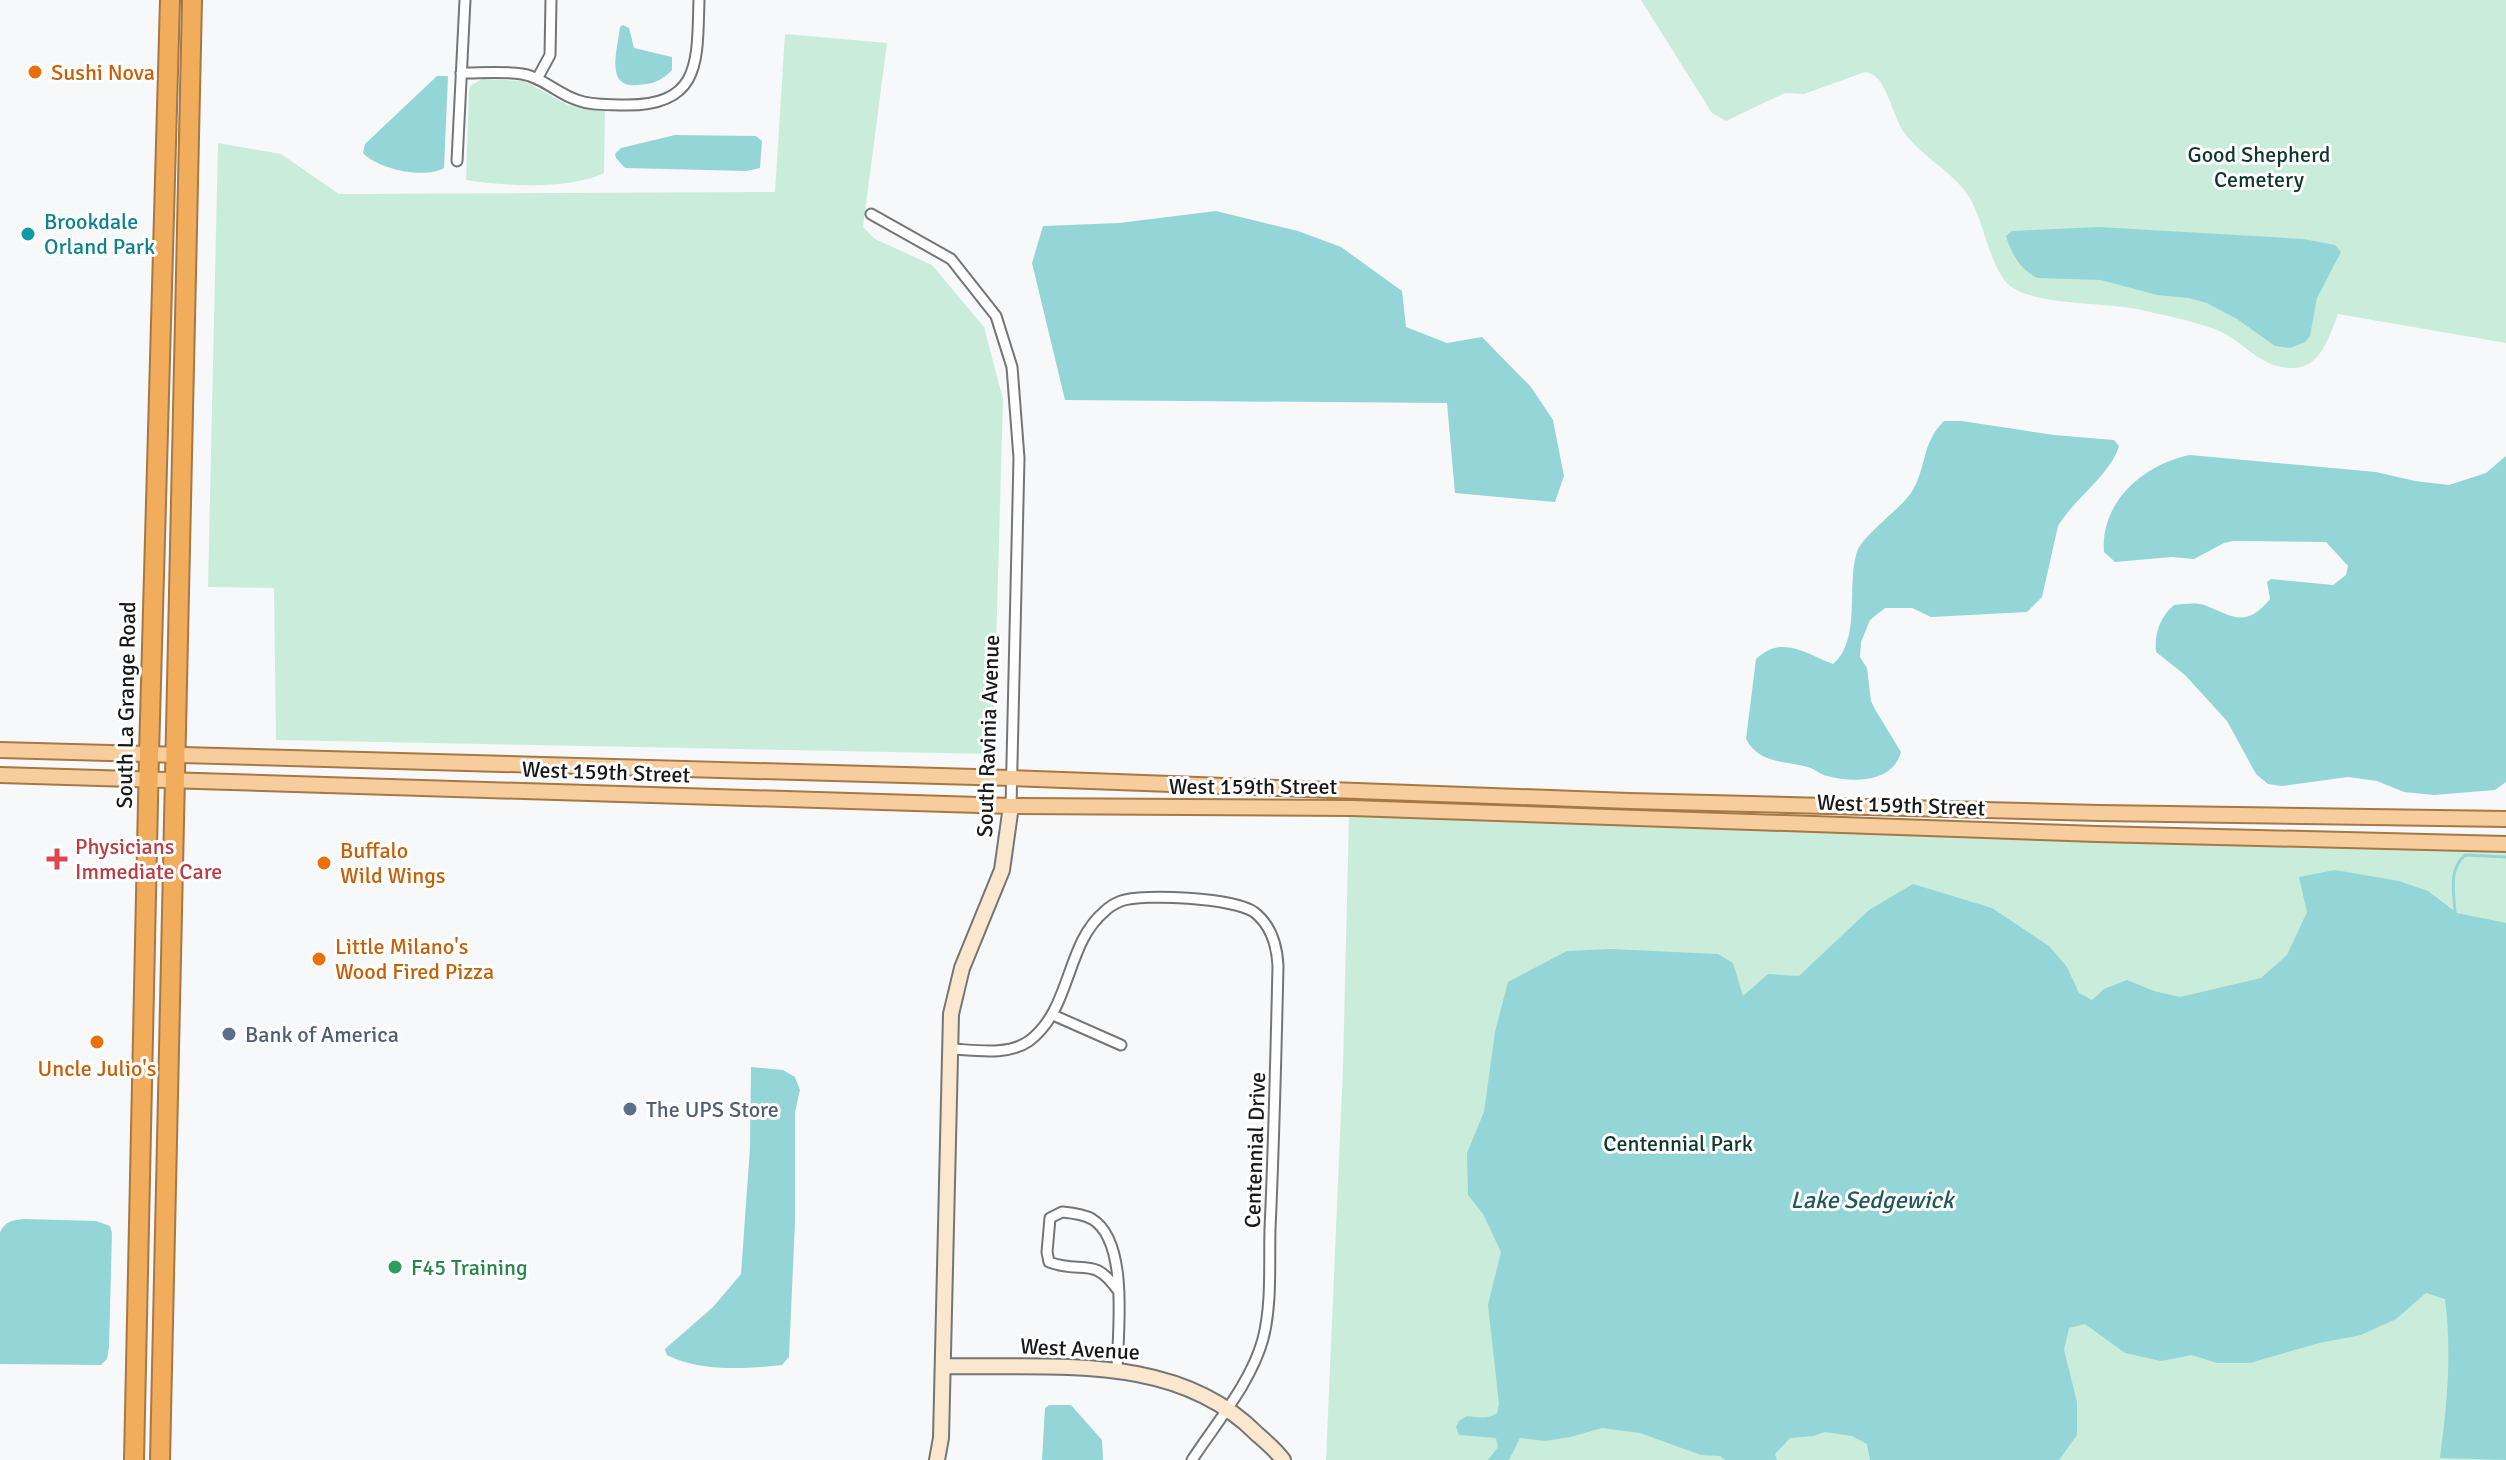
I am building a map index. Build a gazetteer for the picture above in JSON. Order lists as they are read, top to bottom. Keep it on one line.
{"streets":{"highway":["South La Grange Road"],"main road":["West 159th Street"],"street":["South Ravinia Avenue","Centennial Drive","West Avenue"]},"crossings":[["South La Grange Road","West 159th Street"],["South Ravinia Avenue","West 159th Street"],["South Ravinia Avenue","West Avenue"],["Centennial Drive","West Avenue"]],"water":["Lake Sedgewick"],"parks":["Good Shepherd Cemetery","Centennial Park"],"places":{"other":["Sushi Nova","Brookdale Orland Park","Buffalo Wild Wings","Little Milano's Wood Fired Pizza","Bank of America","Uncle Julio's","The UPS Store","F45 Training"],"health":["Physicians Immediate Care"]}}
